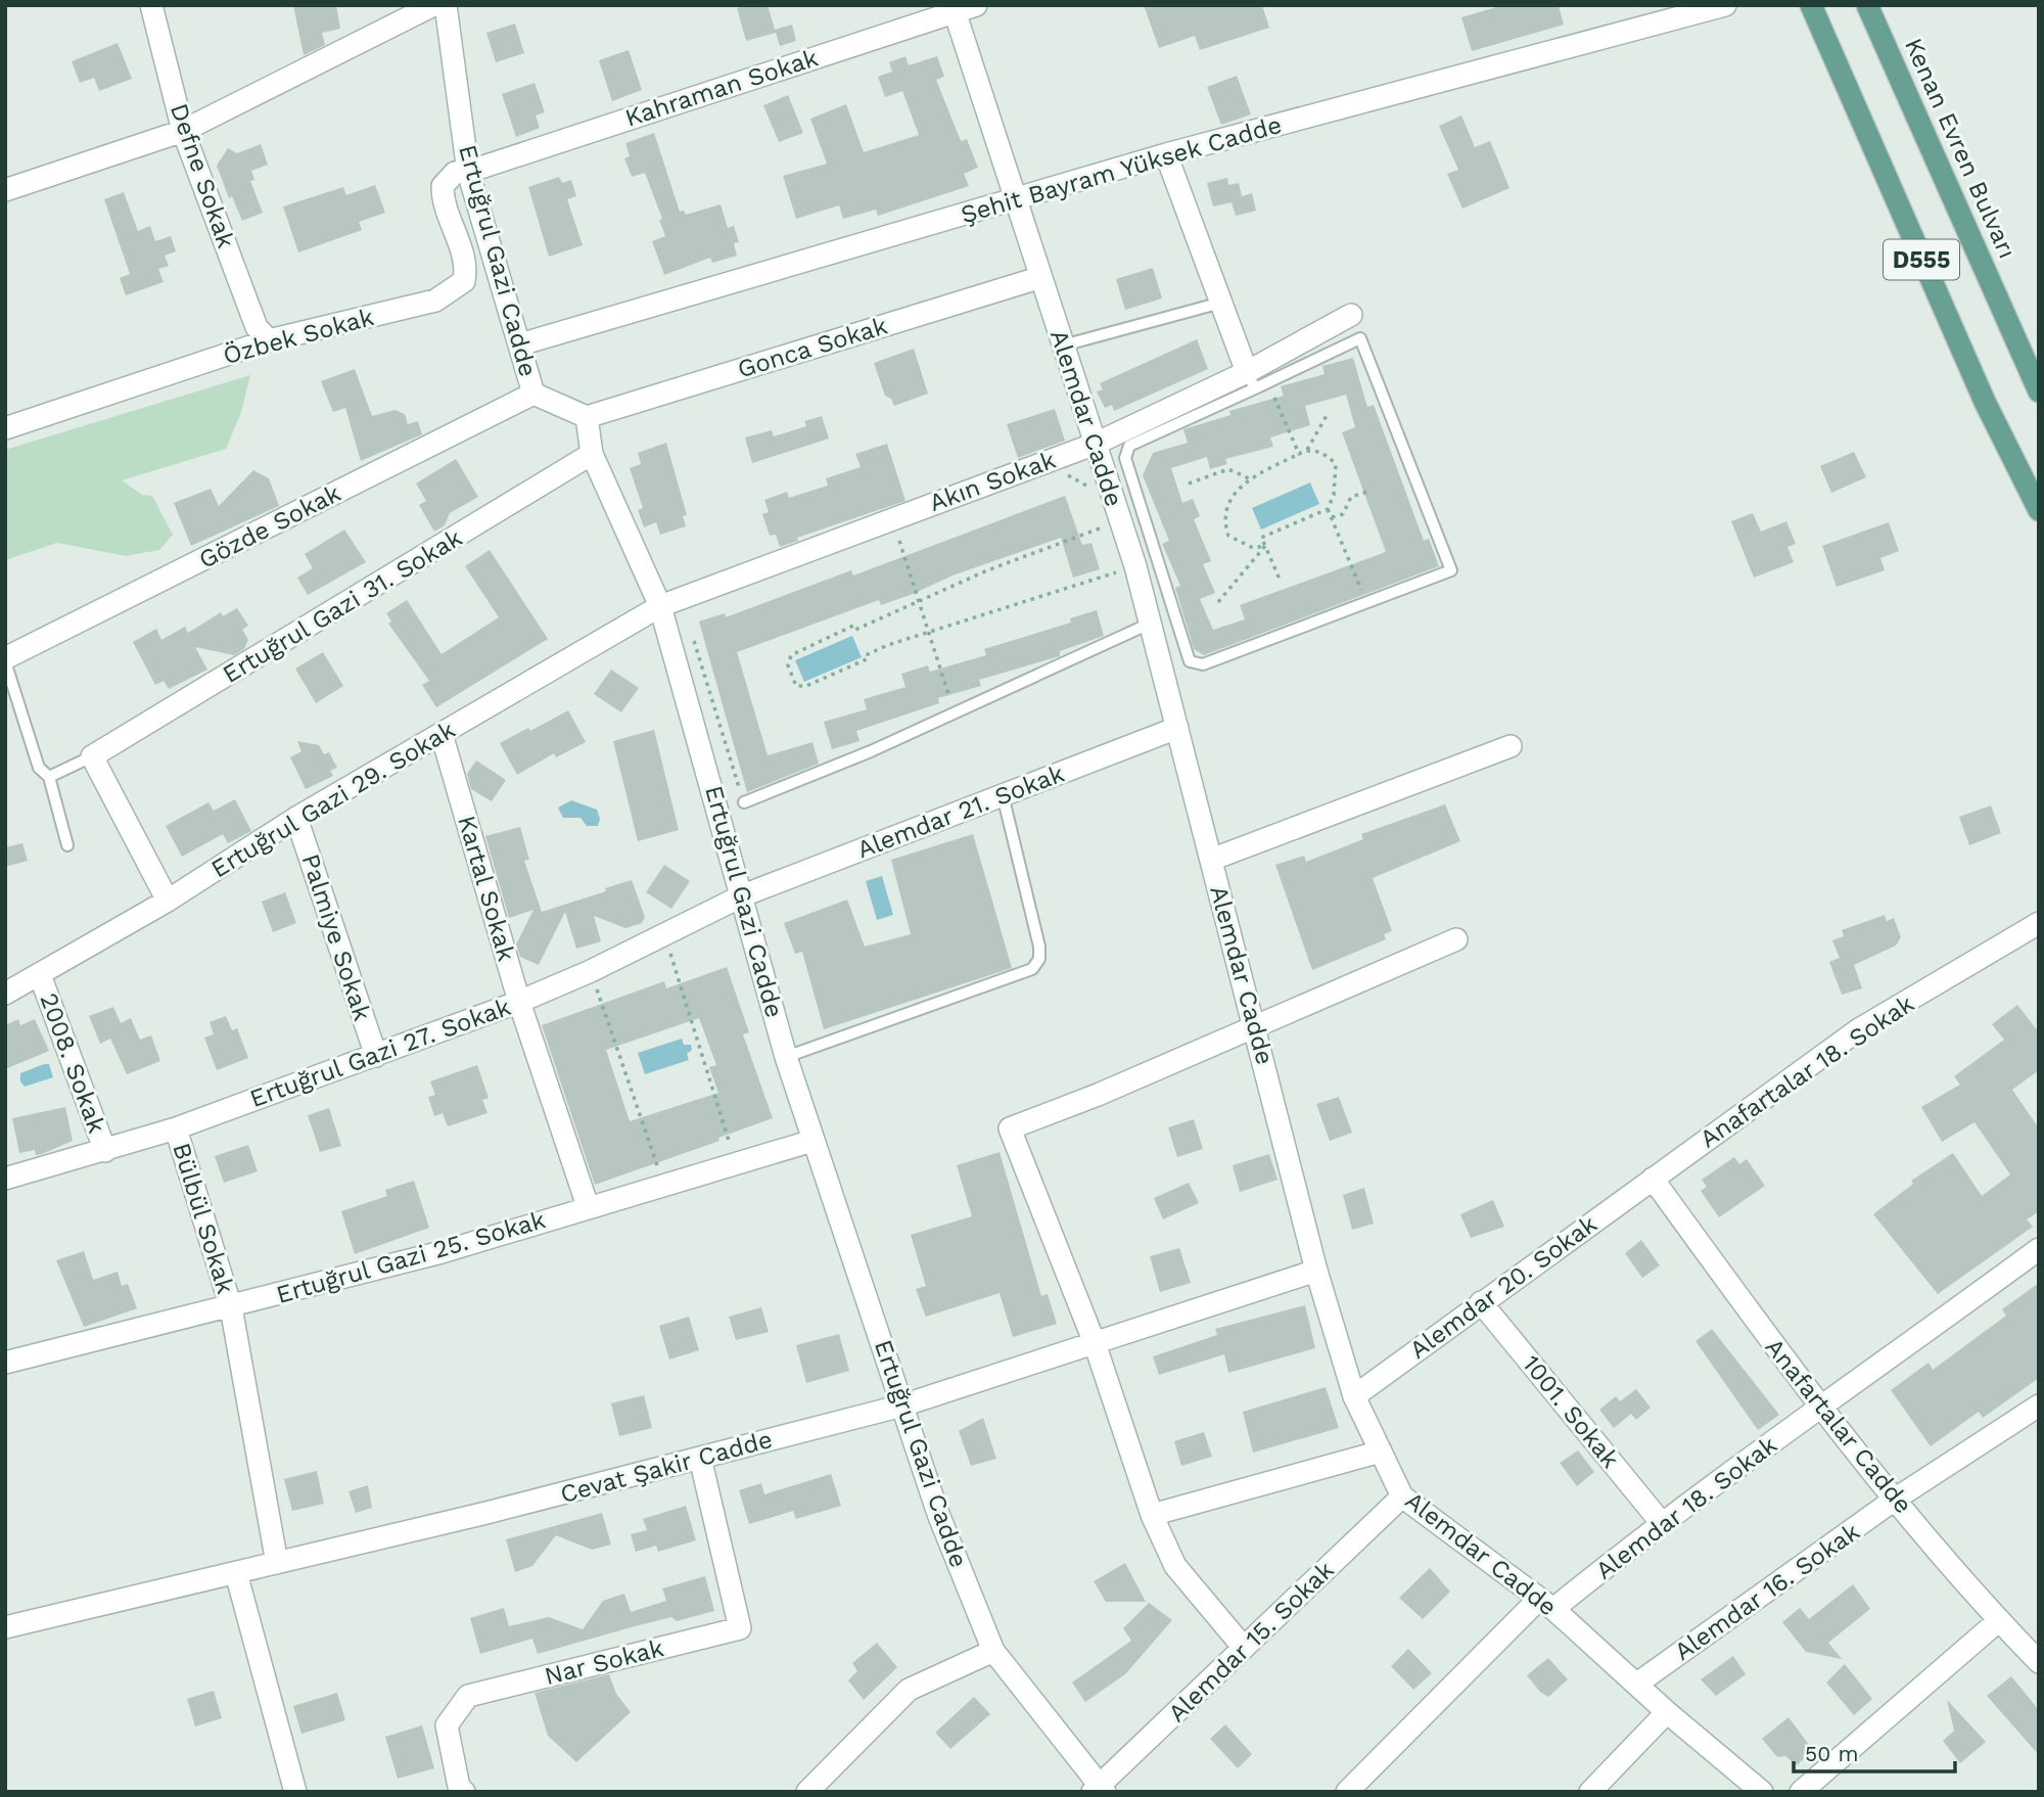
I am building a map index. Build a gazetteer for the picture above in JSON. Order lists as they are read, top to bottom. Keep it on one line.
{"streets":{"main road":["Kenan Evren Bulvarı","D555"],"street":["Kahraman Sokak","Şehit Bayram Yüksek Cadde","Defne Sokak","Ertuğrul Gazi Cadde","Özbek Sokak","Gonca Sokak","Alemdar Cadde","Akın Sokak","Gözde Sokak","Ertuğrul Gazi 31. Sokak","Ertuğrul Gazi 29. Sokak","Alemdar 21. Sokak","Kartal Sokak","Palmiye Sokak","Ertuğrul Gazi 27. Sokak","2008. Sokak","Anafartalar 18. Sokak","Bülbül Sokak","Ertuğrul Gazi 25. Sokak","Alemdar 20. Sokak","1001. Sokak","Anafartalar Cadde","Cevat Şakir Cadde","Alemdar 18. Sokak","Alemdar 16. Sokak","Alemdar 15. Sokak","Nar Sokak"]},"crossings":[["Kahraman Sokak","Ertuğrul Gazi Cadde"],["Kahraman Sokak","Özbek Sokak"],["Kahraman Sokak","Alemdar Cadde"],["Şehit Bayram Yüksek Cadde","Ertuğrul Gazi Cadde"],["Şehit Bayram Yüksek Cadde","Alemdar Cadde"],["Defne Sokak","Özbek Sokak"],["Ertuğrul Gazi Cadde","Özbek Sokak"],["Ertuğrul Gazi Cadde","Gonca Sokak"],["Ertuğrul Gazi Cadde","Akın Sokak"],["Ertuğrul Gazi Cadde","Gözde Sokak"],["Ertuğrul Gazi Cadde","Ertuğrul Gazi 31. Sokak"],["Ertuğrul Gazi Cadde","Ertuğrul Gazi 29. Sokak"],["Ertuğrul Gazi Cadde","Alemdar 21. Sokak"],["Ertuğrul Gazi Cadde","Ertuğrul Gazi 27. Sokak"],["Ertuğrul Gazi Cadde","Ertuğrul Gazi 25. Sokak"],["Ertuğrul Gazi Cadde","Cevat Şakir Cadde"],["Ertuğrul Gazi Cadde","Alemdar 15. Sokak"],["Gonca Sokak","Alemdar Cadde"],["Alemdar Cadde","Akın Sokak"],["Alemdar Cadde","Alemdar 21. Sokak"],["Alemdar Cadde","Alemdar 20. Sokak"],["Alemdar Cadde","Cevat Şakir Cadde"],["Alemdar Cadde","Alemdar 18. Sokak"],["Alemdar Cadde","Alemdar 16. Sokak"],["Alemdar Cadde","Alemdar 15. Sokak"],["Akın Sokak","Ertuğrul Gazi 29. Sokak"],["Ertuğrul Gazi 29. Sokak","Kartal Sokak"],["Ertuğrul Gazi 29. Sokak","Palmiye Sokak"],["Ertuğrul Gazi 29. Sokak","2008. Sokak"],["Alemdar 21. Sokak","Ertuğrul Gazi 27. Sokak"],["Kartal Sokak","Ertuğrul Gazi 27. Sokak"],["Kartal Sokak","Ertuğrul Gazi 25. Sokak"],["Palmiye Sokak","Ertuğrul Gazi 27. Sokak"],["Ertuğrul Gazi 27. Sokak","2008. Sokak"],["Ertuğrul Gazi 27. Sokak","Bülbül Sokak"],["Anafartalar 18. Sokak","Alemdar 20. Sokak"],["Anafartalar 18. Sokak","Anafartalar Cadde"],["Bülbül Sokak","Ertuğrul Gazi 25. Sokak"],["Bülbül Sokak","Cevat Şakir Cadde"],["Alemdar 20. Sokak","1001. Sokak"],["Alemdar 20. Sokak","Anafartalar Cadde"],["1001. Sokak","Alemdar 18. Sokak"],["Anafartalar Cadde","Alemdar 18. Sokak"],["Anafartalar Cadde","Alemdar 16. Sokak"],["Cevat Şakir Cadde","Nar Sokak"]],"scale_bar":"50 m"}
